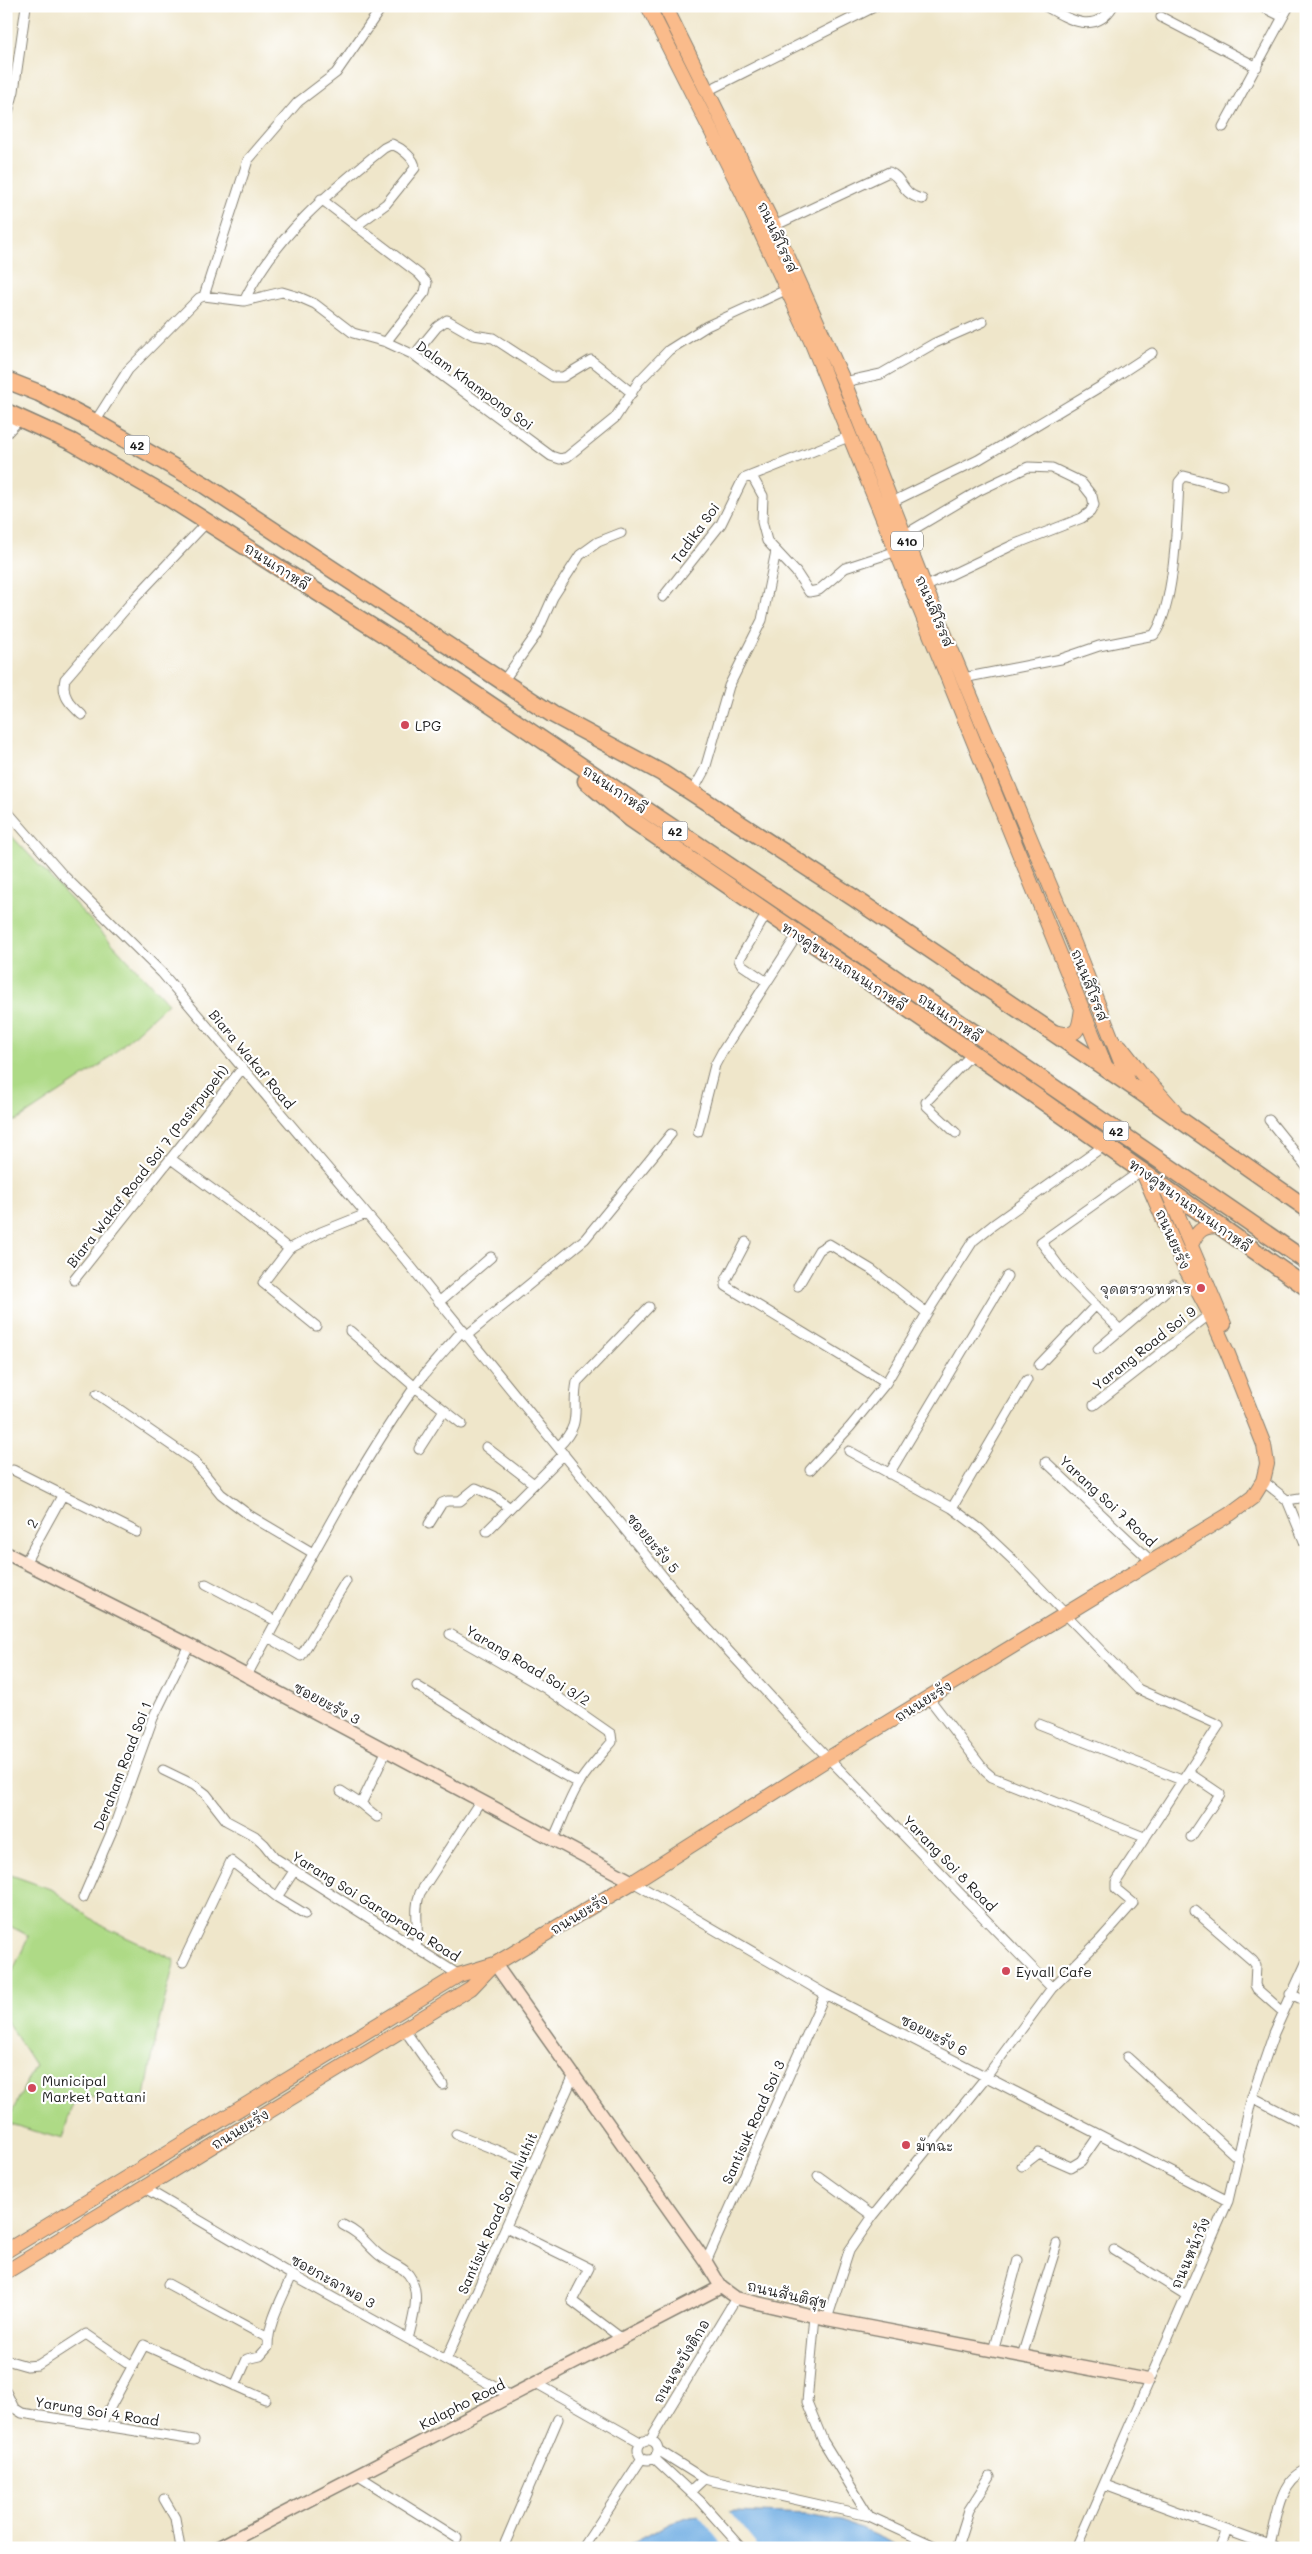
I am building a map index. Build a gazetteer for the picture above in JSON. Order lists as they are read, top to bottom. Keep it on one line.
{"streets":{"highway":["42","ถนนเกาหลี","ทางคู่ขนานถนนเกาหลี"],"main road":["ถนนสิโรรส","410","ถนนยะรัง"],"street":["Dalam Khampong Soi","Tadika Soi","Biara Wakaf Road","Biara Wakaf Road Soi 7 (Pasirpupeh)","Yarang Road Soi 9","Yarang Soi 7 Road","2","ซอยยะรัง 5","Yarang Road Soi 3/2","ซอยยะรัง 3","Deraham Road Soi 1","Yarang Soi 8 Road","Yarang Soi Garaprapa Road","ซอยยะรัง 6","Santisuk Road Soi 3","Santisuk Road Soi Aliuthit","ถนนหน้าวัง","ซอยกะลาพอ 3","ถนนสันติสุข","ถนนจะบังติกอ","Kalapho Road","Yarung Soi 4 Road"]},"crossings":[["ถนนสิโรรส","Dalam Khampong Soi"],["ถนนสิโรรส","Tadika Soi"],["ถนนเกาหลี","ทางคู่ขนานถนนเกาหลี"],["ทางคู่ขนานถนนเกาหลี","ถนนยะรัง"],["Biara Wakaf Road","Biara Wakaf Road Soi 7 (Pasirpupeh)"],["Biara Wakaf Road","ซอยยะรัง 5"],["ถนนยะรัง","Yarang Road Soi 9"],["ถนนยะรัง","Yarang Soi 7 Road"],["ถนนยะรัง","ซอยยะรัง 5"],["ถนนยะรัง","ซอยยะรัง 3"],["ถนนยะรัง","Yarang Soi 8 Road"],["ถนนยะรัง","Yarang Soi Garaprapa Road"],["ถนนยะรัง","ซอยยะรัง 6"],["ถนนยะรัง","ซอยกะลาพอ 3"],["ถนนยะรัง","ถนนสันติสุข"],["2","ซอยยะรัง 3"],["ซอยยะรัง 5","Yarang Soi 8 Road"],["Yarang Road Soi 3/2","ซอยยะรัง 3"],["ซอยยะรัง 3","Deraham Road Soi 1"],["ซอยยะรัง 3","ซอยยะรัง 6"],["ซอยยะรัง 6","Santisuk Road Soi 3"],["ซอยยะรัง 6","ถนนหน้าวัง"],["Santisuk Road Soi 3","ถนนสันติสุข"],["Santisuk Road Soi Aliuthit","ซอยกะลาพอ 3"],["Santisuk Road Soi Aliuthit","ถนนสันติสุข"],["ถนนหน้าวัง","ถนนสันติสุข"],["ซอยกะลาพอ 3","Kalapho Road"],["ถนนสันติสุข","ถนนจะบังติกอ"],["ถนนสันติสุข","Kalapho Road"]],"places":["LPG","จุดตรวจทหาร","Eyvall Cafe","Municipal Market Pattani","มัทฉะ"]}
